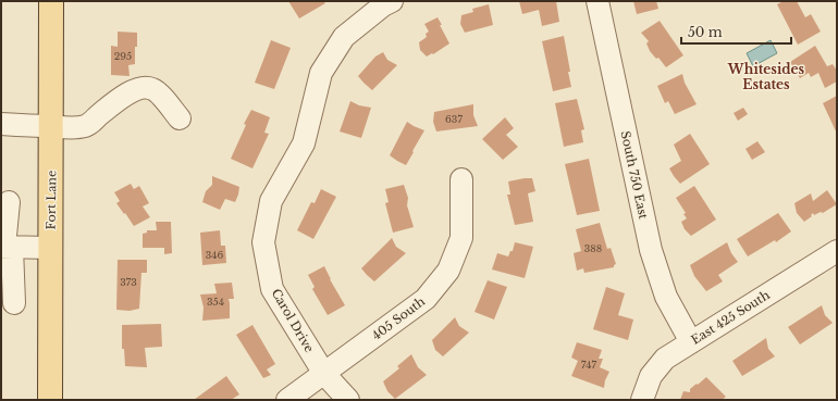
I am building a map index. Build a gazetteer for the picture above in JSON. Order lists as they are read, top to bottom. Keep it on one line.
{"streets":{"main road":["Fort Lane"],"street":["South 750 East","East 425 South","405 South","Carol Drive"]},"crossings":[["South 750 East","East 425 South"],["405 South","Carol Drive"]],"districts":["Whitesides Estates"],"house_numbers":["295","637","388","346","373","354","747"],"scale_bar":"50 m"}
